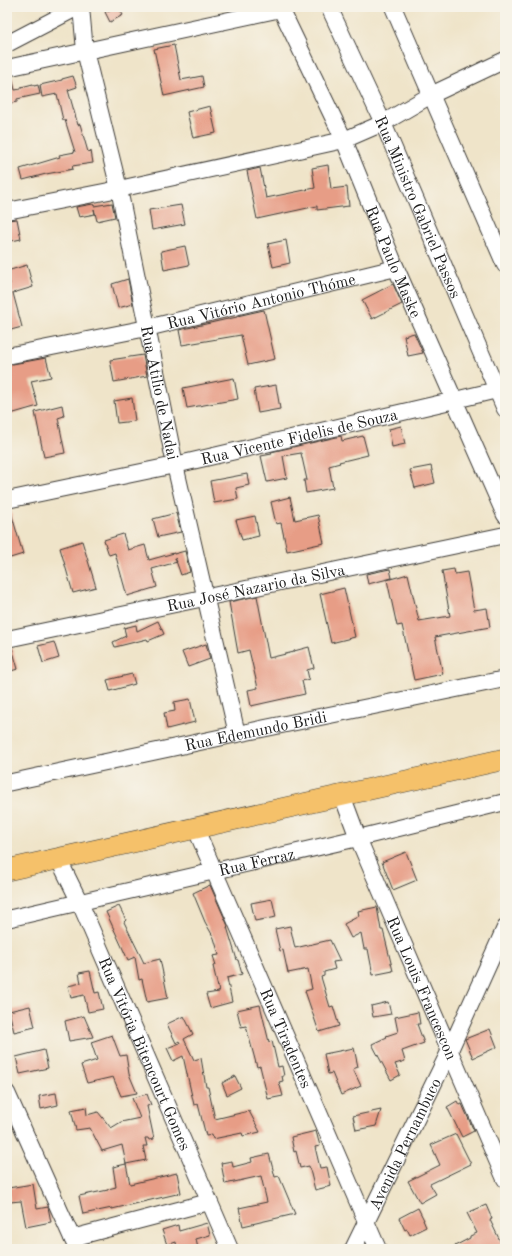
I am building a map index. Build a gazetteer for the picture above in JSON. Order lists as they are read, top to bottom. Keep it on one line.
{"streets":{"street":["Rua Ministro Gabriel Passos","Rua Paulo Maske","Rua Vitório Antonio Thóme","Rua Atilio de Nadai","Rua Vicente Fidelis de Souza","Rua José Nazario da Silva","Rua Edemundo Bridi","Rua Ferraz","Rua Louis Francescon","Rua Tiradentes","Rua Vitória Bitencourt Gomes","Avenida Pernambuco"]},"crossings":[["Rua Ministro Gabriel Passos","Rua Vicente Fidelis de Souza"],["Rua Paulo Maske","Rua Vitório Antonio Thóme"],["Rua Paulo Maske","Rua Atilio de Nadai"],["Rua Paulo Maske","Rua Vicente Fidelis de Souza"],["Rua Vitório Antonio Thóme","Rua Atilio de Nadai"],["Rua Atilio de Nadai","Rua Vicente Fidelis de Souza"],["Rua Atilio de Nadai","Rua José Nazario da Silva"],["Rua Atilio de Nadai","Rua Edemundo Bridi"],["Rua Ferraz","Rua Louis Francescon"],["Rua Ferraz","Rua Tiradentes"],["Rua Ferraz","Rua Vitória Bitencourt Gomes"],["Rua Louis Francescon","Avenida Pernambuco"],["Rua Tiradentes","Avenida Pernambuco"]]}
